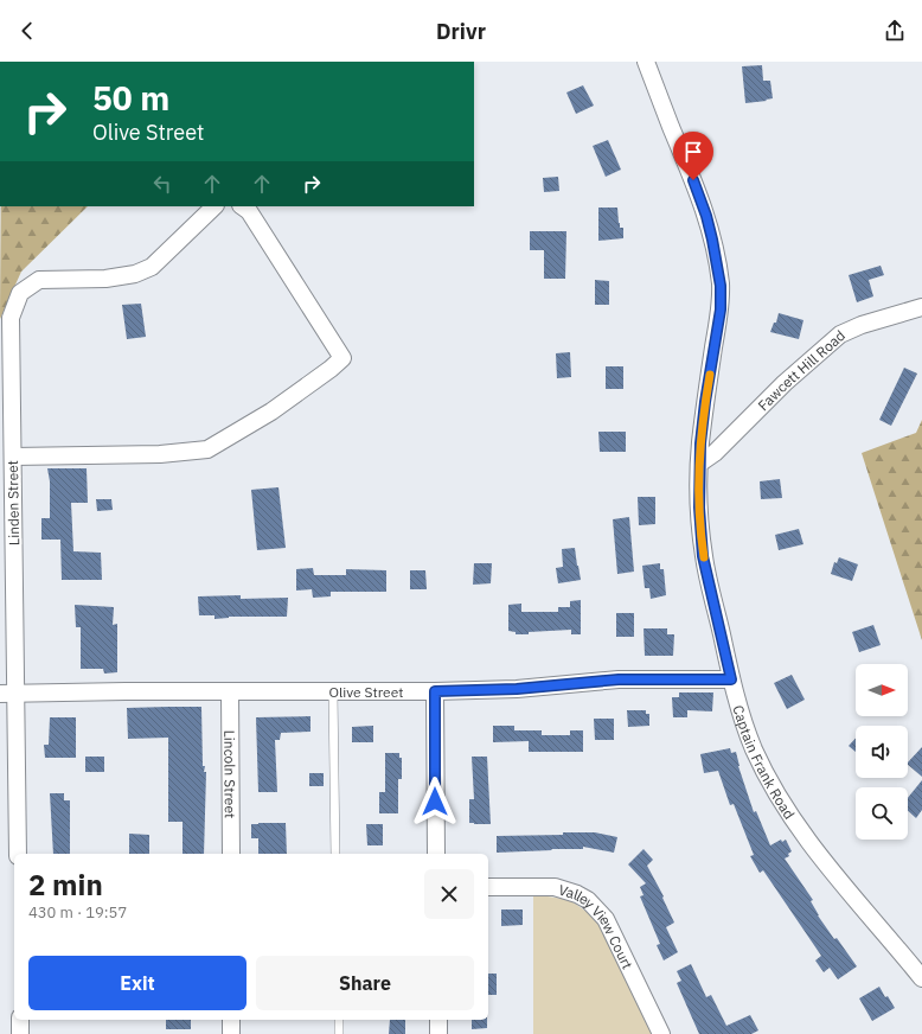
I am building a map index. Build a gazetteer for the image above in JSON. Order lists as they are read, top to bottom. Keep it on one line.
{"streets":{"street":["Fawcett Hill Road","Linden Street","Olive Street","Captain Frank Road","Lincoln Street","Valley View Court"]},"crossings":[["Fawcett Hill Road","Captain Frank Road"],["Linden Street","Olive Street"],["Olive Street","Captain Frank Road"],["Olive Street","Lincoln Street"]],"north":"right","page":{"header":"Drivr","turn":["50 m","Olive Street"],"heading":["2 min","430 m · 19:57"],"buttons":["Exit","Share"]}}
